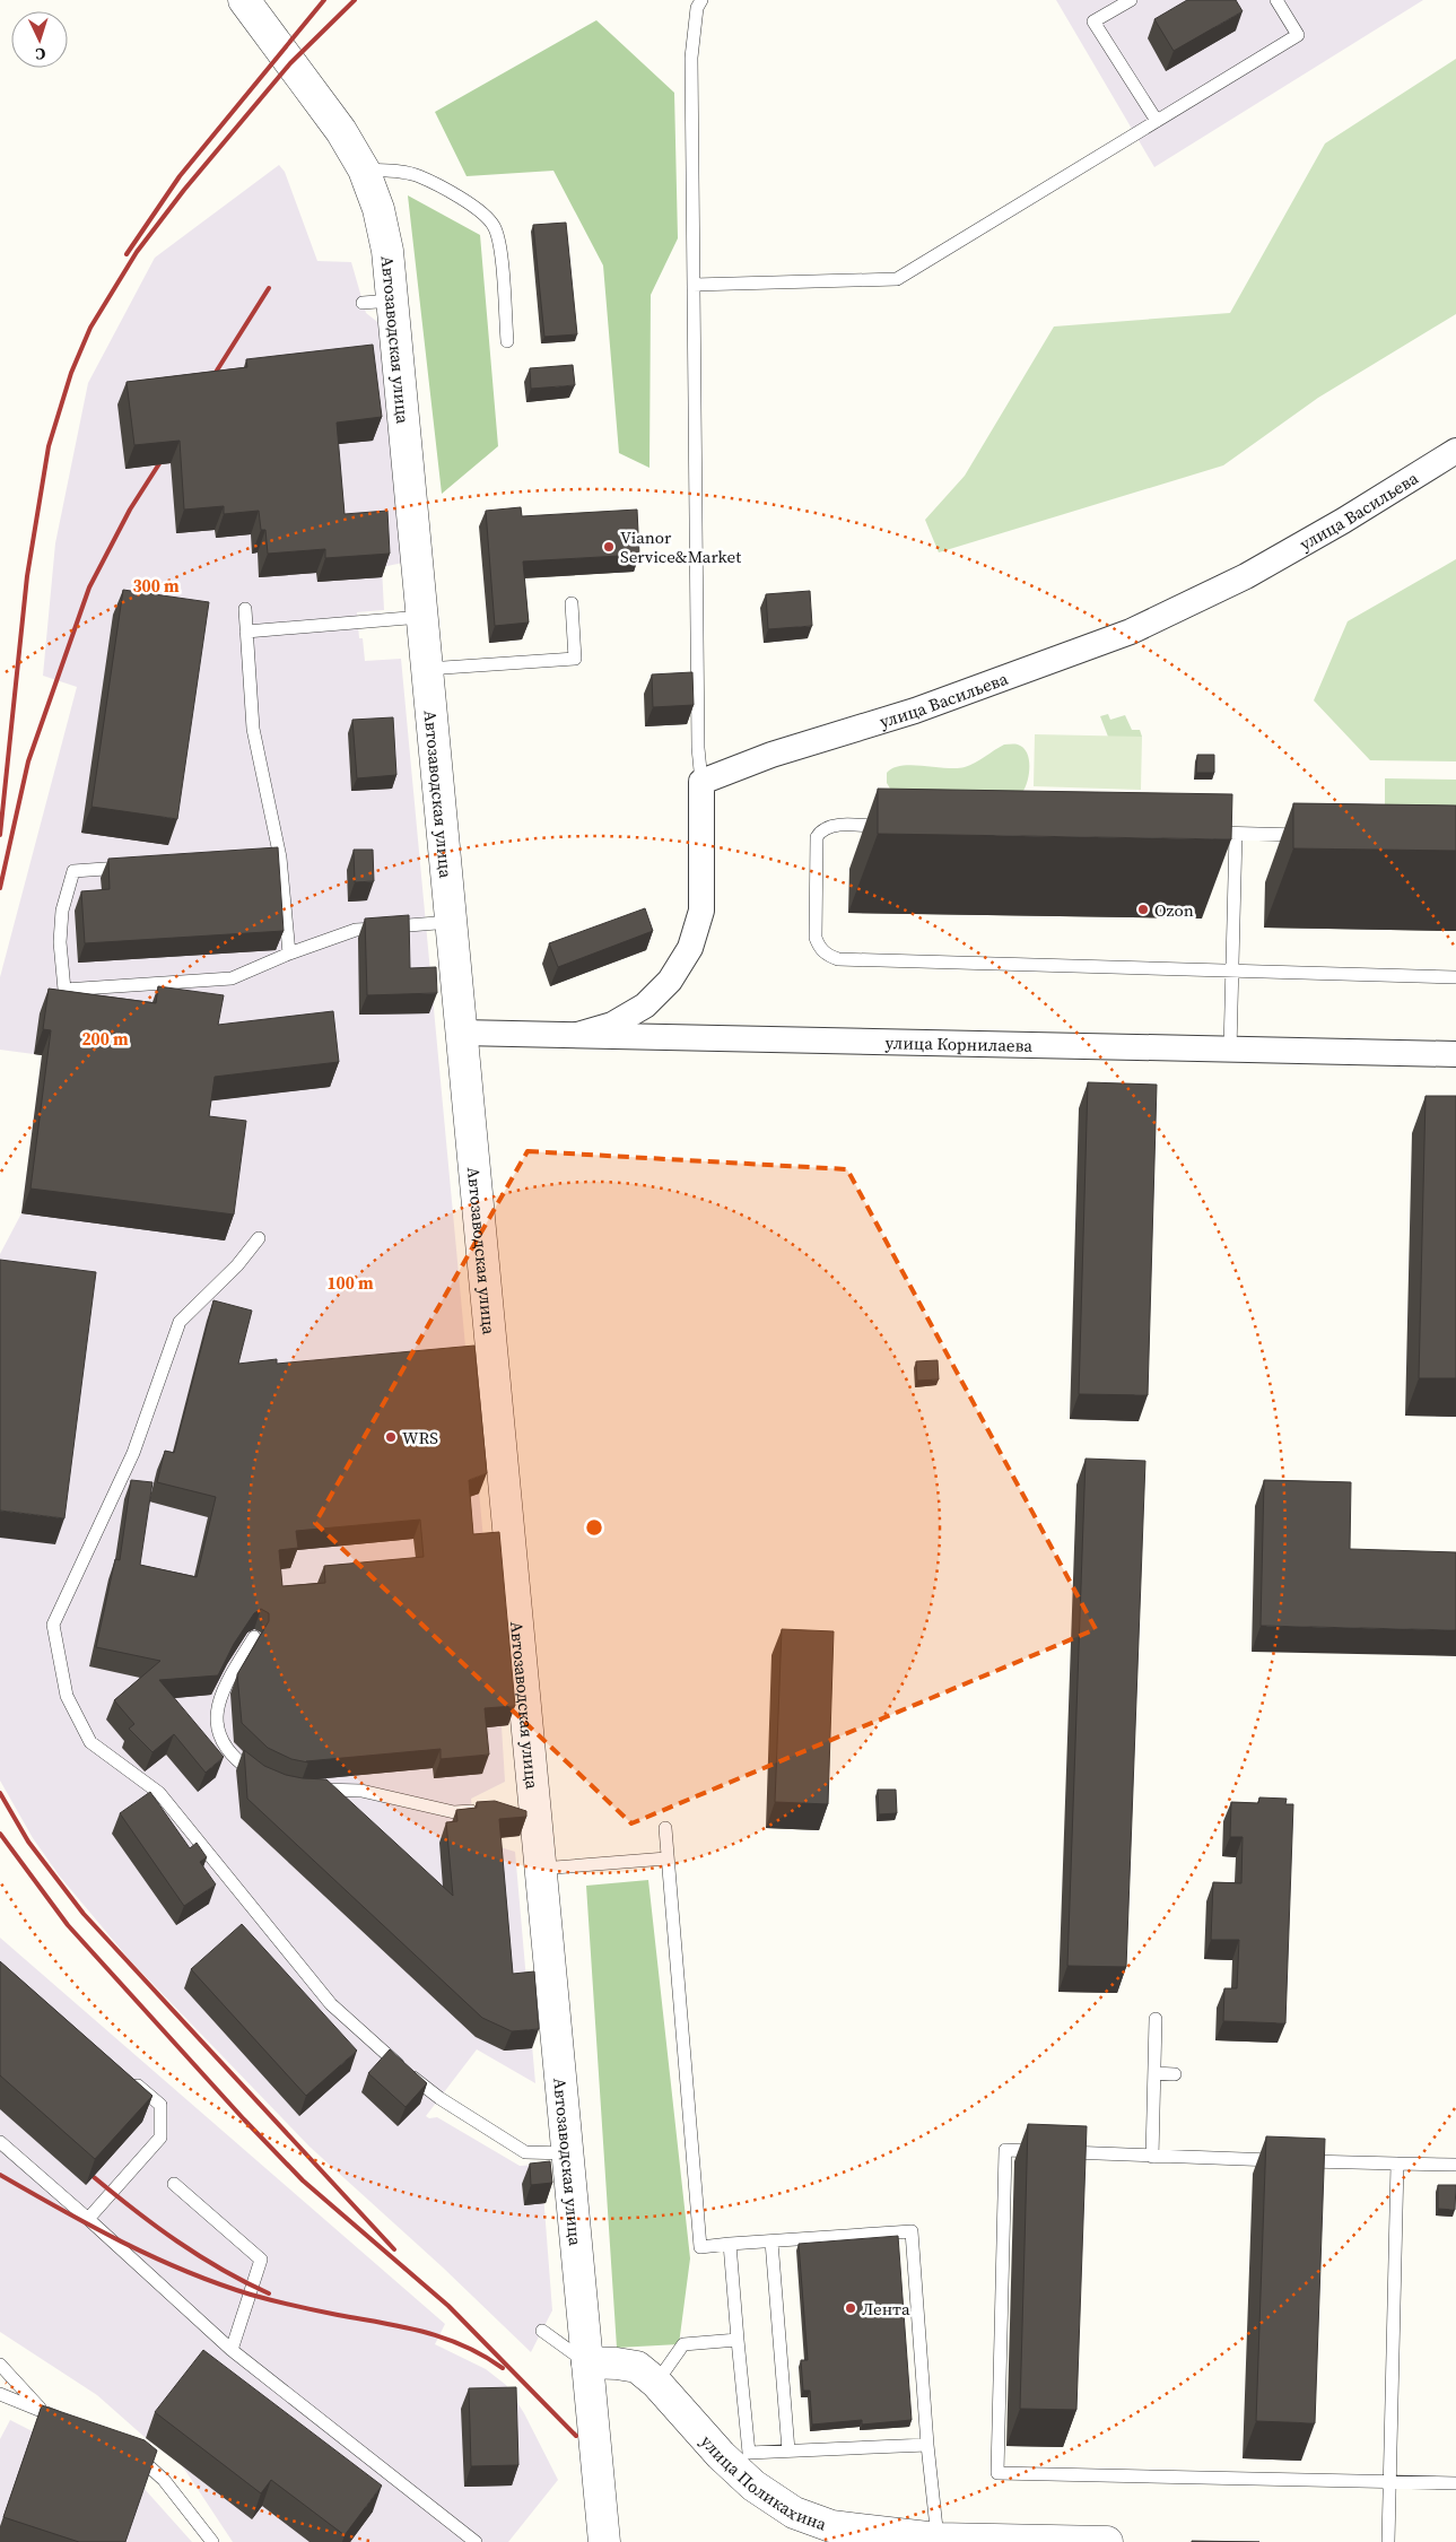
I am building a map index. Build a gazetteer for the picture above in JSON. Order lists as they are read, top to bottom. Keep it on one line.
{"streets":{"street":["Автозаводская улица","улица Васильева","улица Корнилаева","улица Поликахина"]},"crossings":[["Автозаводская улица","улица Корнилаева"],["Автозаводская улица","улица Поликахина"]],"places":["Vianor Service&Market","Ozon","WRS","Лента"],"north":"bottom","rings":["300 m","200 m","100 m"]}
